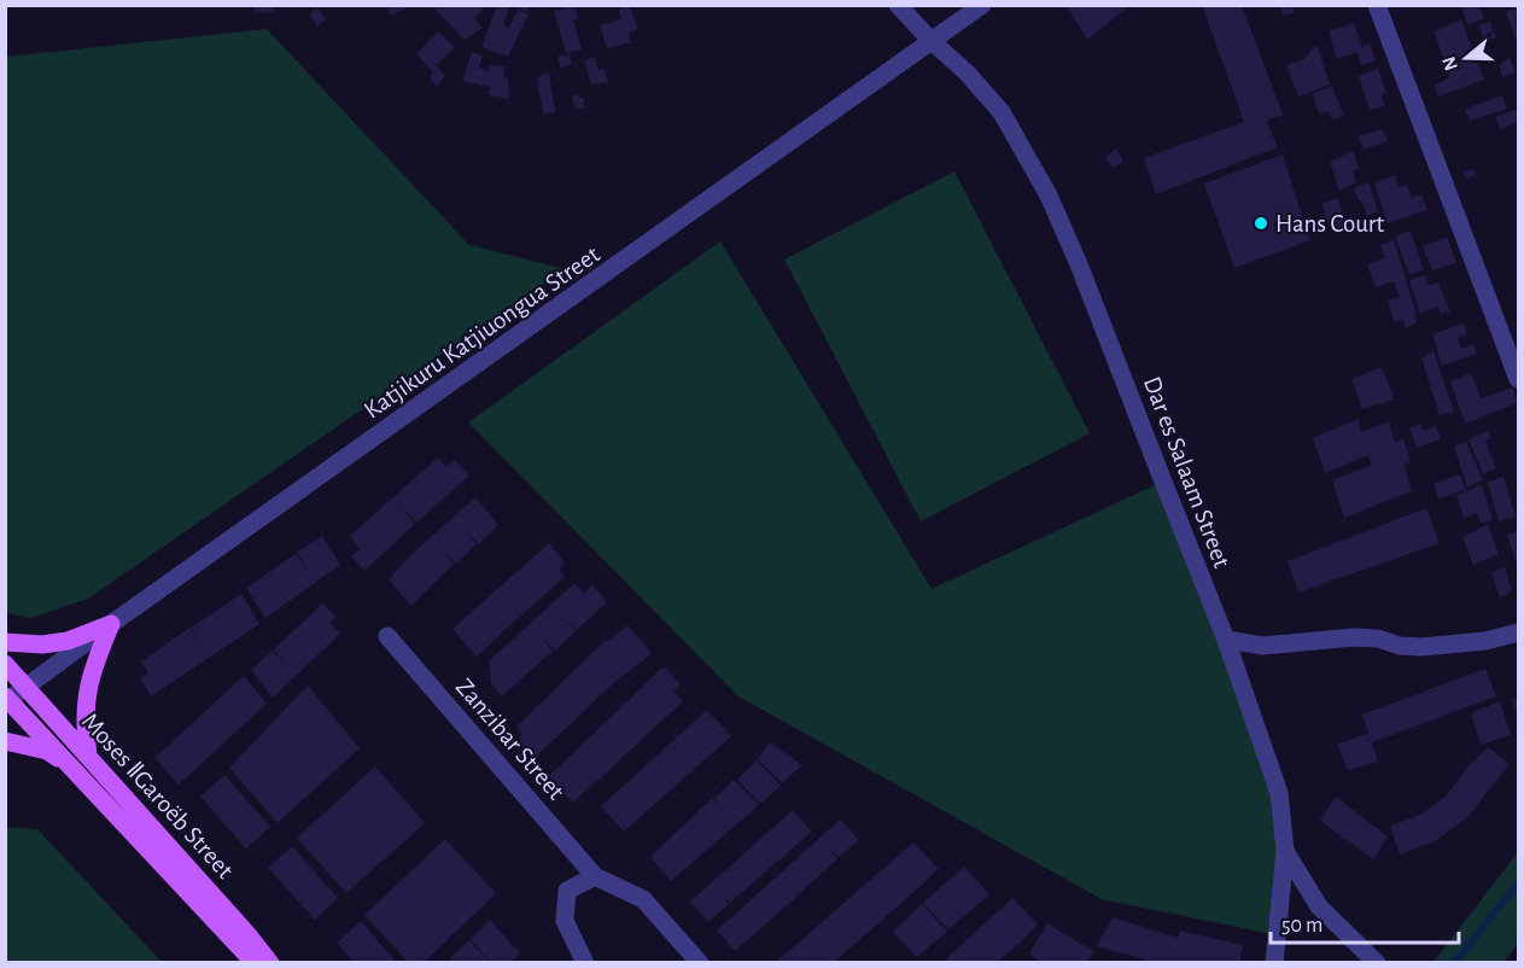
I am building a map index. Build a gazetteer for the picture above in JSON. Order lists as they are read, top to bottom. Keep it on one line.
{"streets":{"main road":["Moses ǁGaroëb Street"],"street":["Katjikuru Katjiuongua Street","Dar es Salaam Street","Zanzibar Street"]},"crossings":[["Katjikuru Katjiuongua Street","Dar es Salaam Street"],["Katjikuru Katjiuongua Street","Moses ǁGaroëb Street"]],"places":["Hans Court"],"scale_bar":"50 m","north":"left"}
